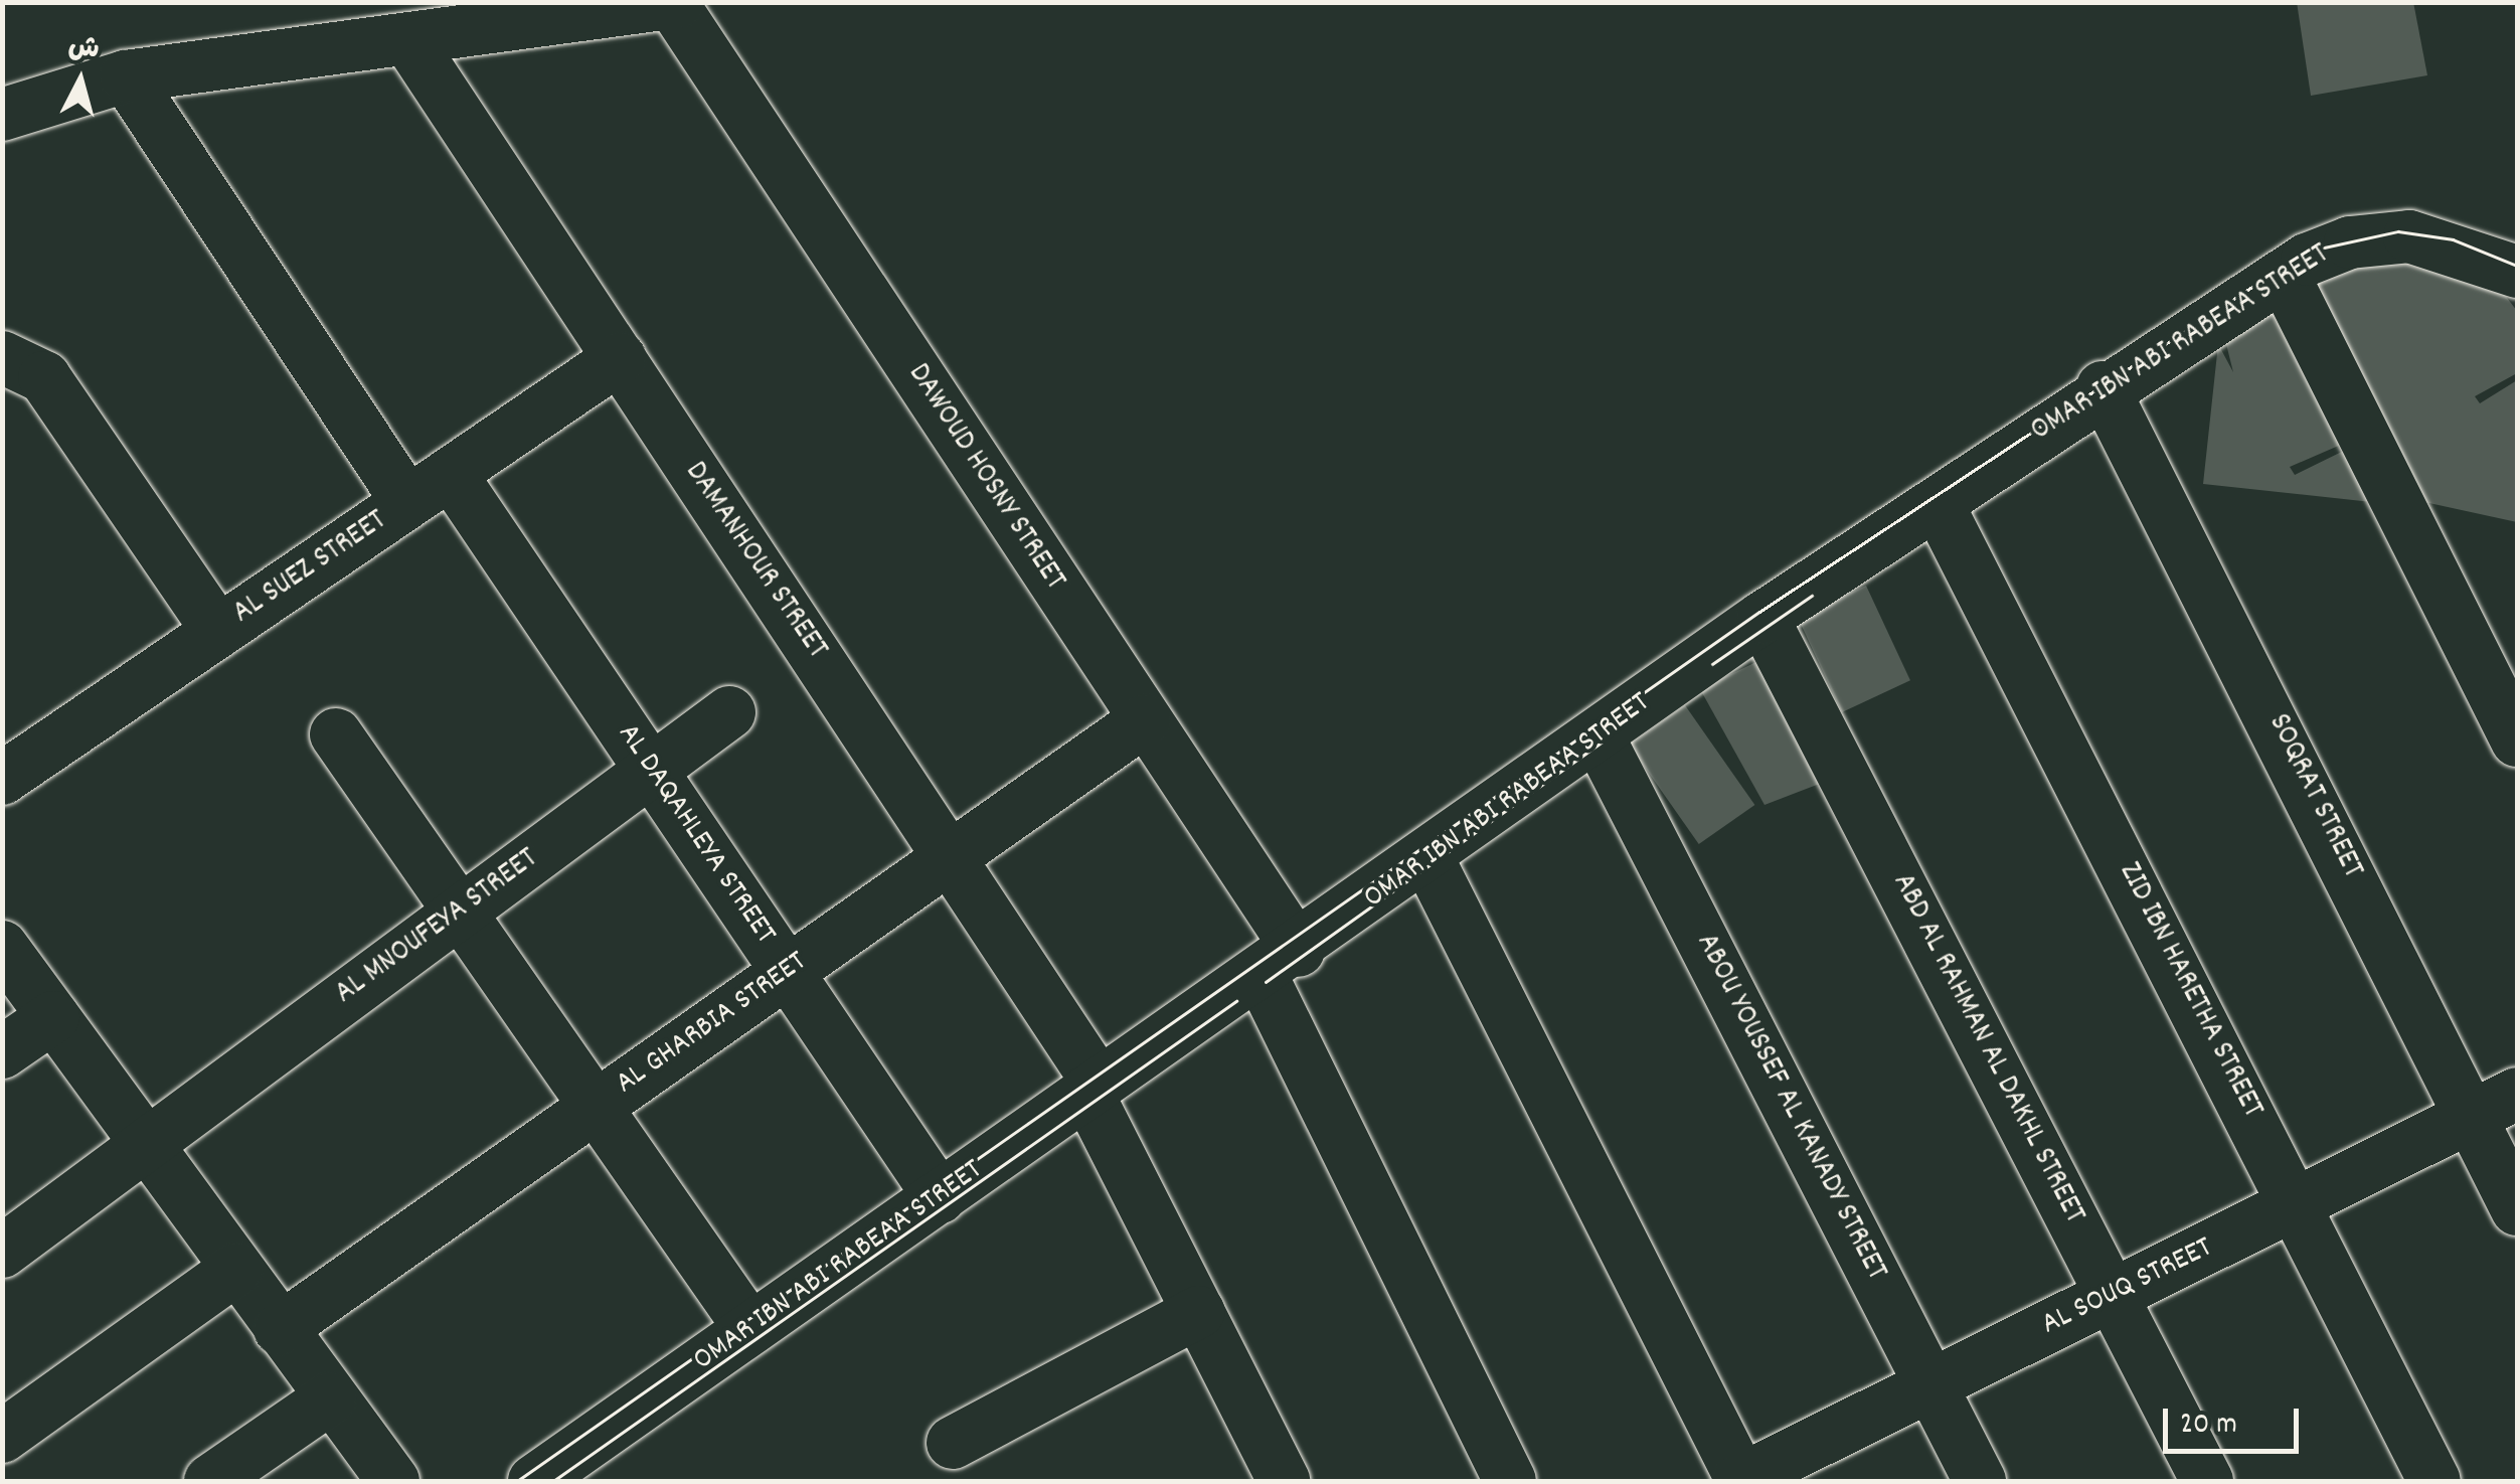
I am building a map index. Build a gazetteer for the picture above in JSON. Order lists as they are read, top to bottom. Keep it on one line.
{"streets":{"street":["OMAR IBN ABI RABEAA STREET","DAWOUD HOSNY STREET","DAMANHOUR STREET","AL SUEZ STREET","SOQRAT STREET","AL DAQAHLEYA STREET","AL MNOUFEYA STREET","ZID IBN HARETHA STREET","AL GHARBIA STREET","ABD AL RAHMAN AL DAKHL STREET","ABOU YOUSSEF AL KANADY STREET","AL SOUQ STREET"]},"crossings":[["OMAR IBN ABI RABEAA STREET","DAWOUD HOSNY STREET"],["OMAR IBN ABI RABEAA STREET","DAMANHOUR STREET"],["OMAR IBN ABI RABEAA STREET","SOQRAT STREET"],["OMAR IBN ABI RABEAA STREET","AL DAQAHLEYA STREET"],["OMAR IBN ABI RABEAA STREET","ZID IBN HARETHA STREET"],["OMAR IBN ABI RABEAA STREET","ABD AL RAHMAN AL DAKHL STREET"],["OMAR IBN ABI RABEAA STREET","ABOU YOUSSEF AL KANADY STREET"],["DAWOUD HOSNY STREET","AL GHARBIA STREET"],["DAMANHOUR STREET","AL SUEZ STREET"],["DAMANHOUR STREET","AL GHARBIA STREET"],["AL SUEZ STREET","AL DAQAHLEYA STREET"],["SOQRAT STREET","AL SOUQ STREET"],["AL DAQAHLEYA STREET","AL MNOUFEYA STREET"],["AL DAQAHLEYA STREET","AL GHARBIA STREET"],["ZID IBN HARETHA STREET","AL SOUQ STREET"],["ABD AL RAHMAN AL DAKHL STREET","AL SOUQ STREET"],["ABOU YOUSSEF AL KANADY STREET","AL SOUQ STREET"]],"scale_bar":"20 m","north":"top"}
